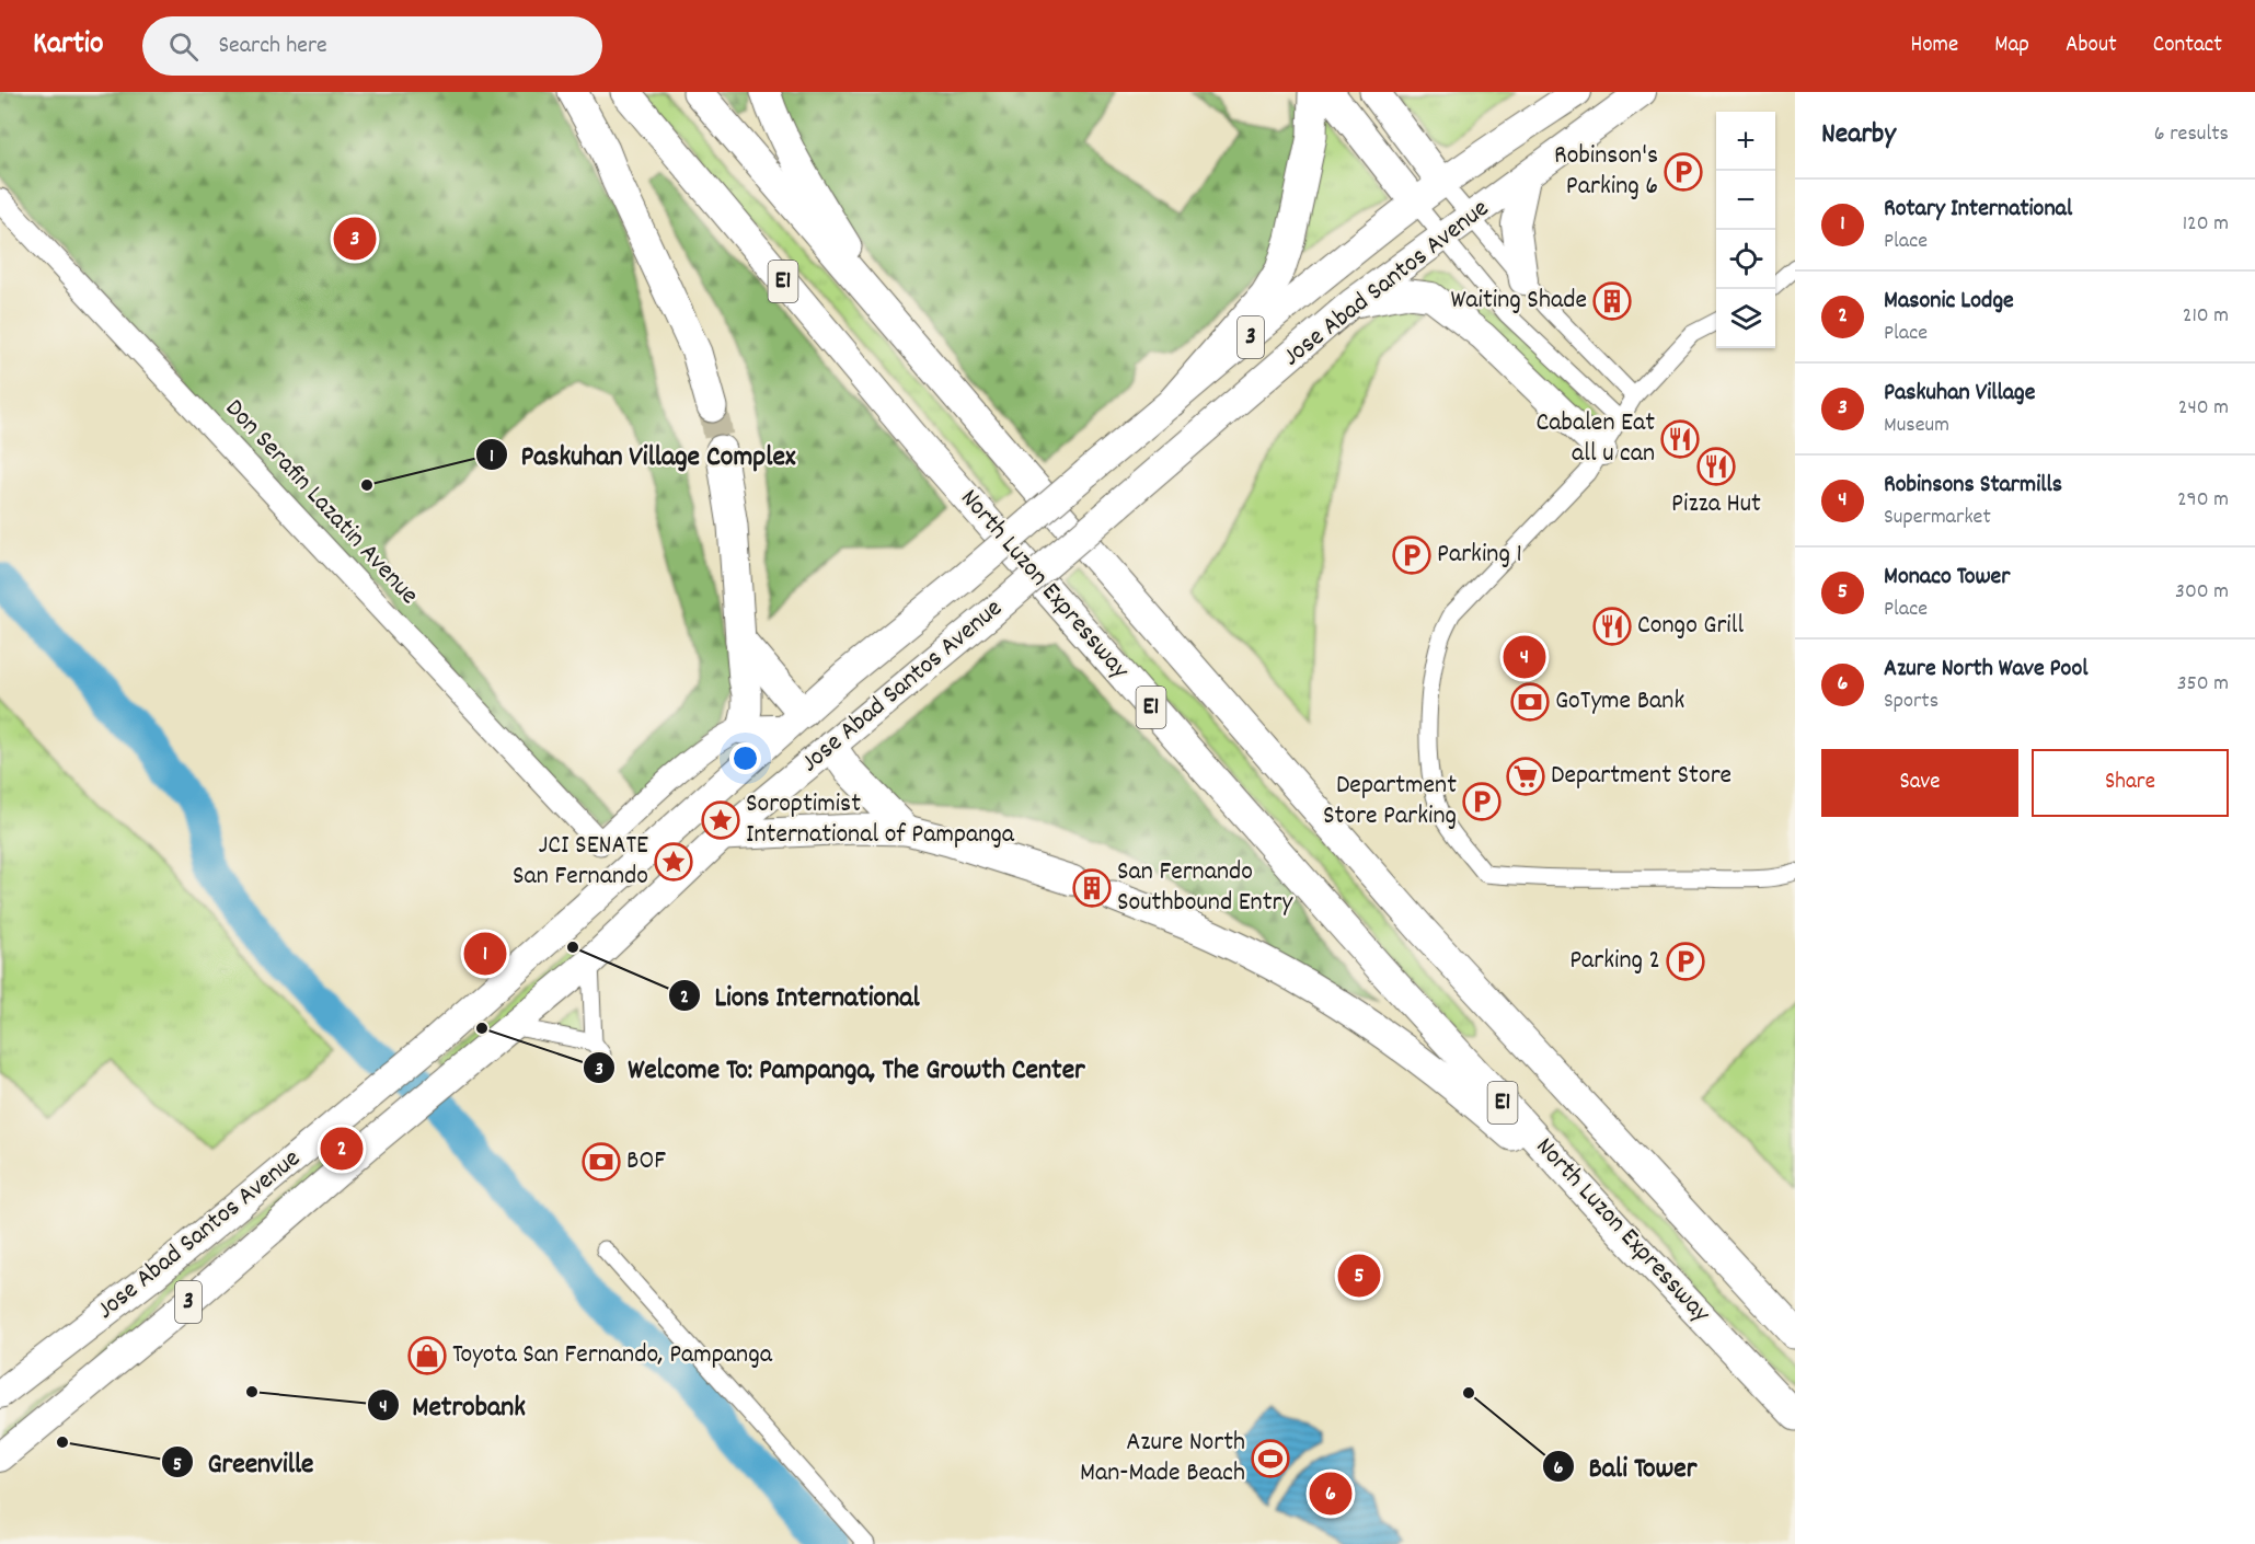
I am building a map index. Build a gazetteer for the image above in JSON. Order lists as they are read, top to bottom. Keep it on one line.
{"streets":{"highway":["E1","Jose Abad Santos Avenue","3","North Luzon Expressway"],"main road":["Don Serafin Lazatin Avenue"]},"places":{"parking":["Robinson's Parking 6","Parking 1","Department Store Parking","Parking 2"],"building":["Waiting Shade","San Fernando Southbound Entry"],"restaurant":["Cabalen Eat all u can","Pizza Hut","Congo Grill"],"other":["Paskuhan Village Complex","Lions International","Welcome To: Pampanga, The Growth Center","Metrobank","Bali Tower","Greenville"],"bank":["GoTyme Bank","BOF"],"supermarket":["Department Store"],"place":["Soroptimist International of Pampanga","JCI SENATE San Fernando"],"shop":["Toyota San Fernando, Pampanga"],"sports":["Azure North Man-Made Beach"]},"page":{"header":"Kartio","search":"Search here","nav":["Home","Map","About","Contact"],"heading":["Nearby","6 results"],"map_buttons":["+","−"],"list":[{"mark":"1","name":"Rotary International","note":"Place","value":"120 m"},{"mark":"2","name":"Masonic Lodge","note":"Place","value":"210 m"},{"mark":"3","name":"Paskuhan Village","note":"Museum","value":"240 m"},{"mark":"4","name":"Robinsons Starmills","note":"Supermarket","value":"290 m"},{"mark":"5","name":"Monaco Tower","note":"Place","value":"300 m"},{"mark":"6","name":"Azure North Wave Pool","note":"Sports","value":"350 m"}],"pins":["3","4","1","2","5","6"],"buttons":["Save","Share"]}}
